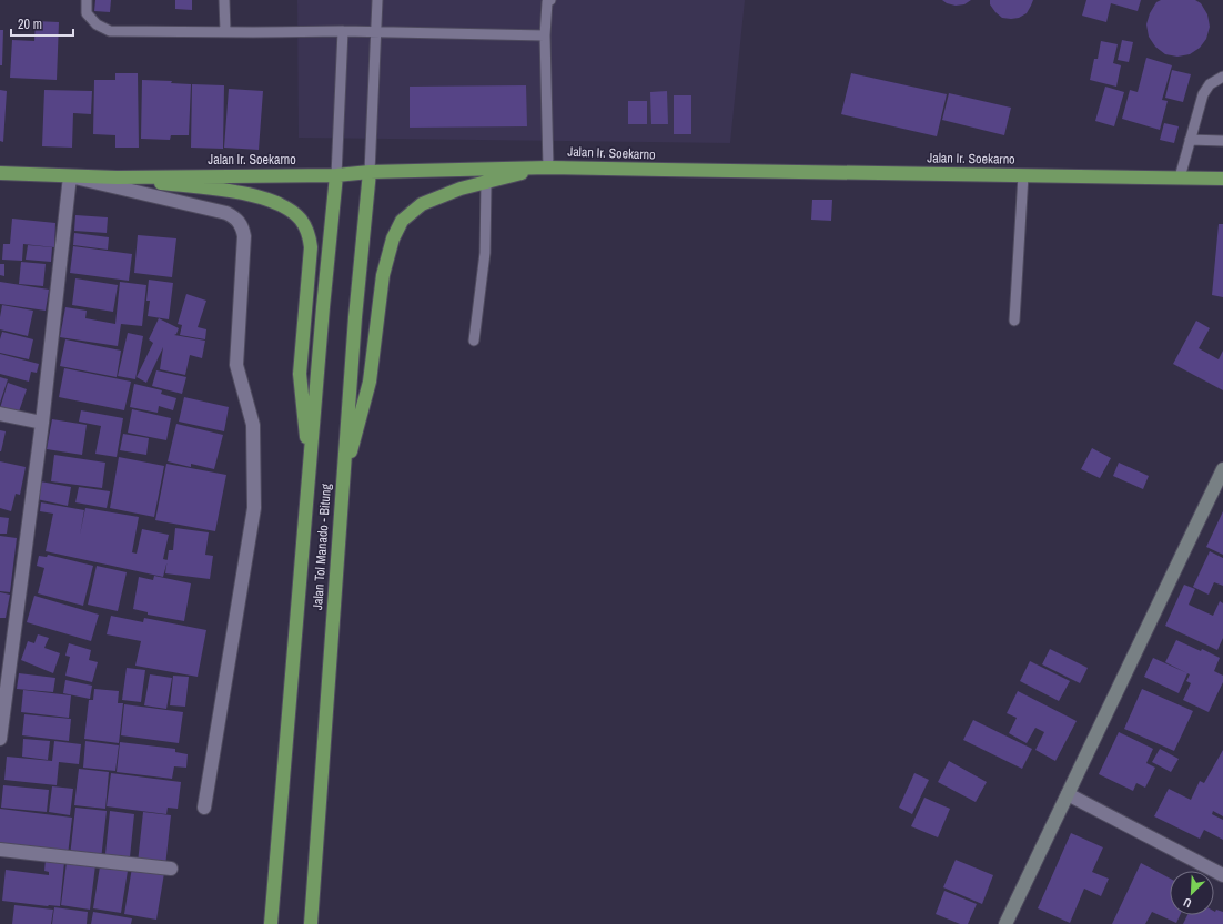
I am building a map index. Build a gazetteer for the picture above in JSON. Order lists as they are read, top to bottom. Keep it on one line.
{"streets":{"highway":["Jalan Ir. Soekarno","Jalan Tol Manado - Bitung"]},"crossings":[["Jalan Ir. Soekarno","Jalan Tol Manado - Bitung"]],"scale_bar":"20 m","north":"bottom left"}
